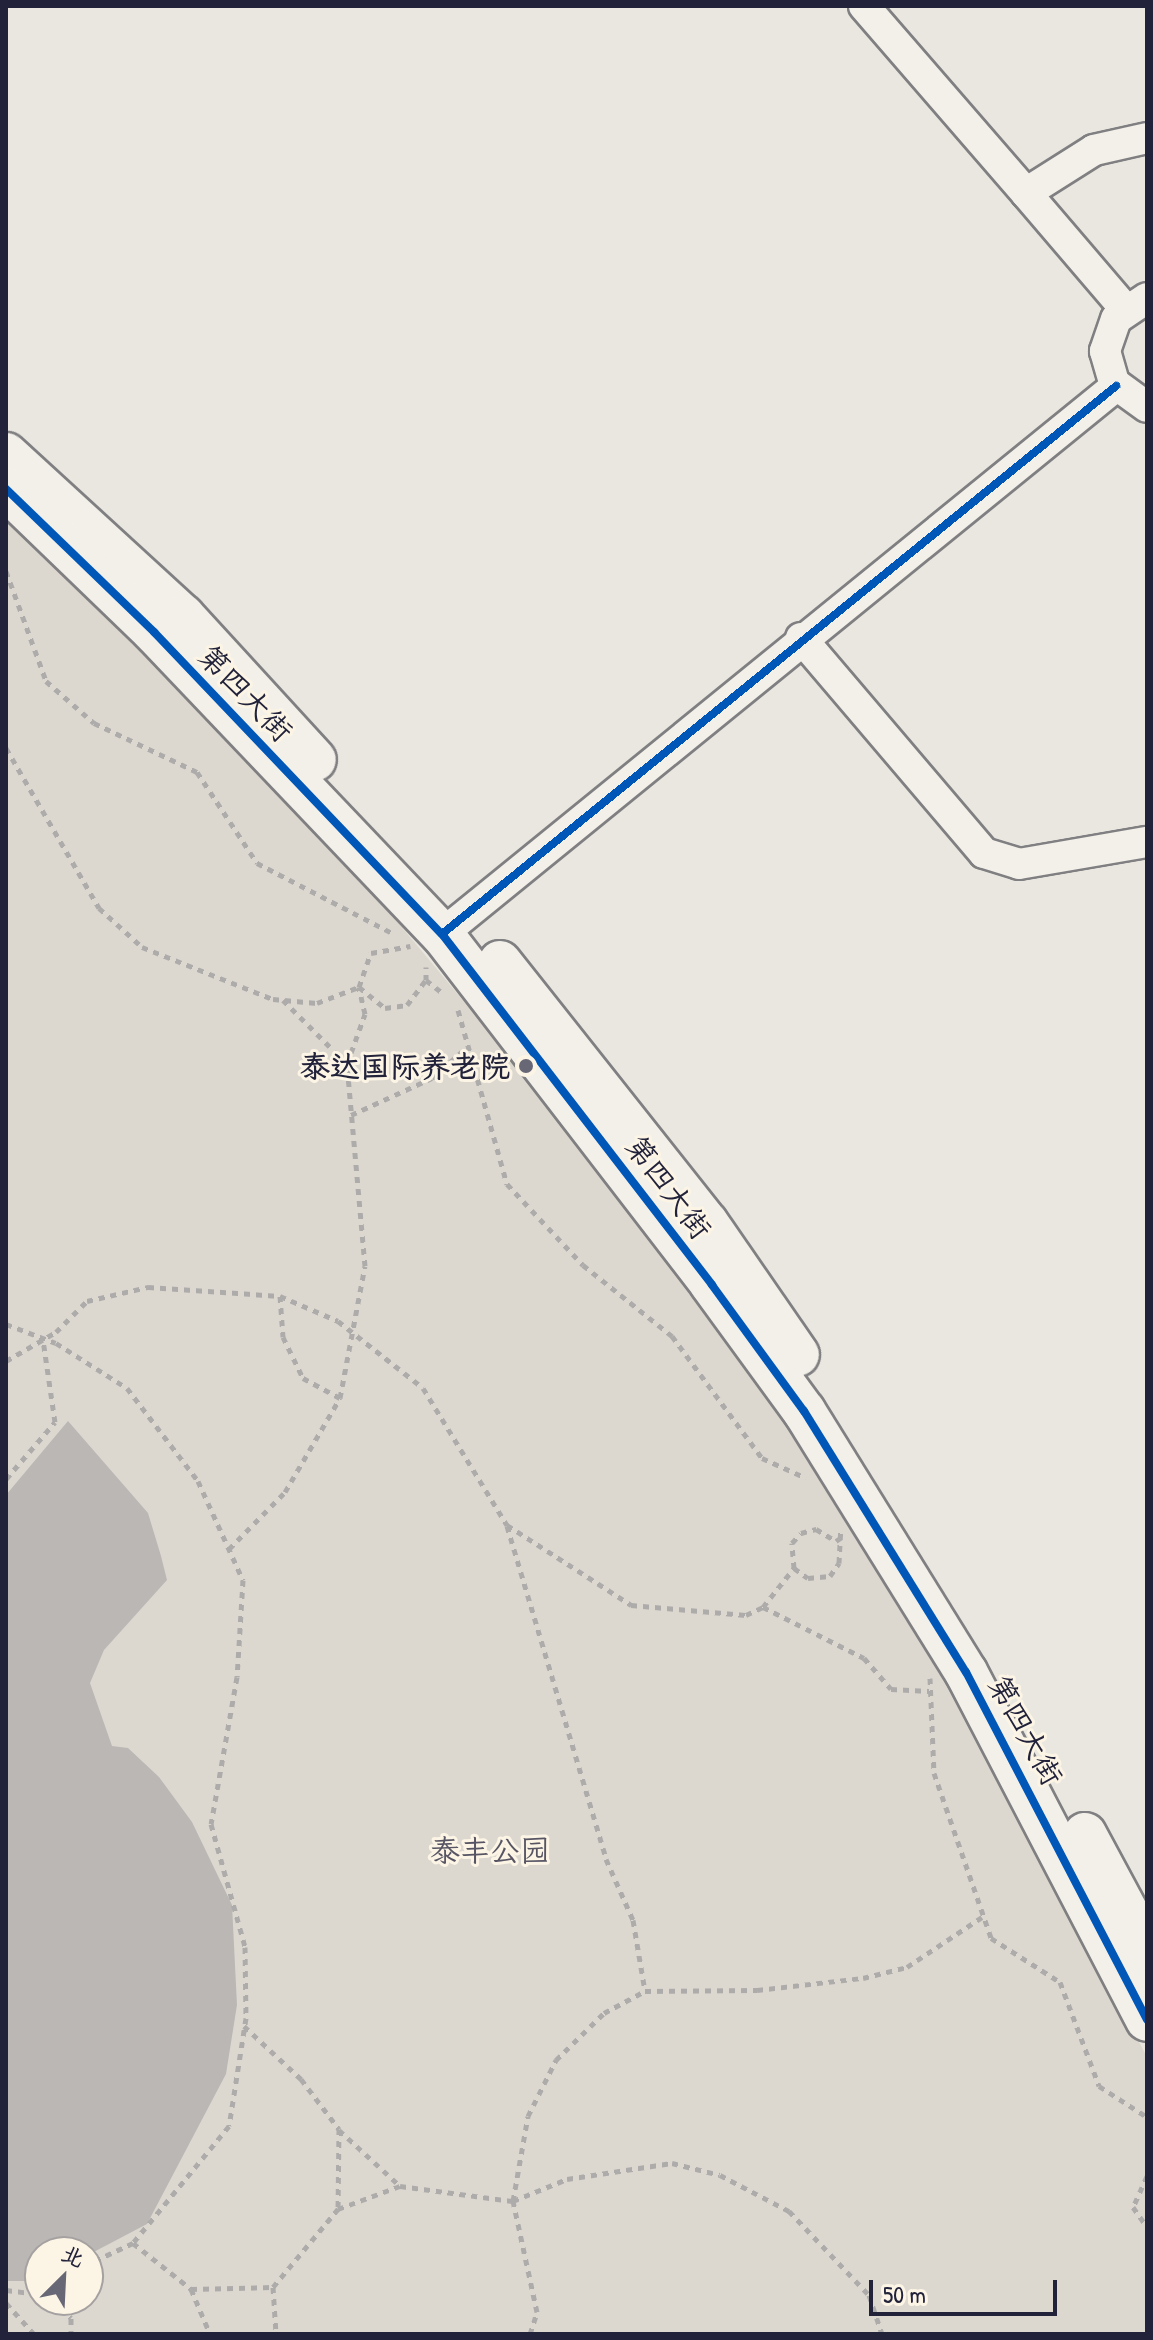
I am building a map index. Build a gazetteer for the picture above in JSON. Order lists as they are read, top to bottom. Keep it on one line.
{"streets":{"street":["第四大街"]},"parks":["泰丰公园"],"places":["泰达国际养老院"],"scale_bar":"50 m","north":"top right"}
